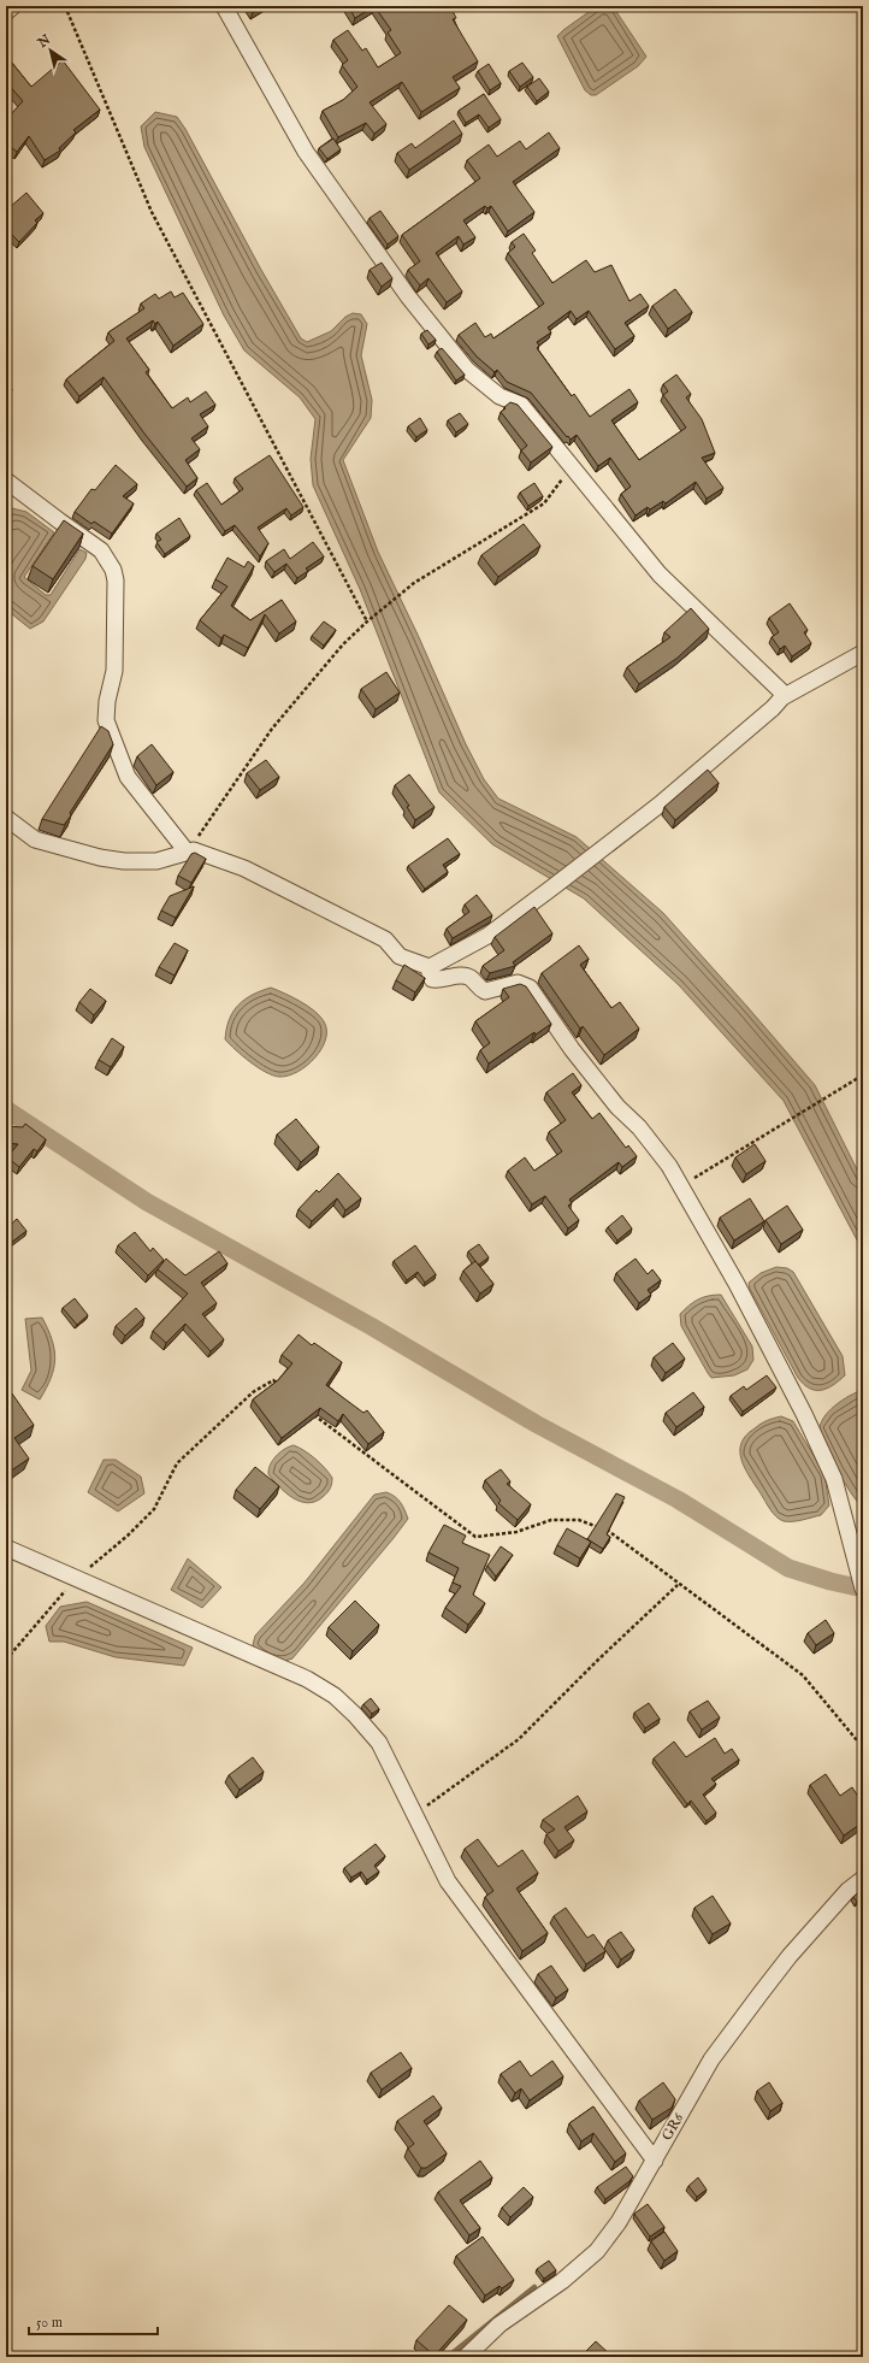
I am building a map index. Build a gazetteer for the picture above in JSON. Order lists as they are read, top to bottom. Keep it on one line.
{"streets":{"street":["GR6"]},"scale_bar":"50 m","north":"top left"}
